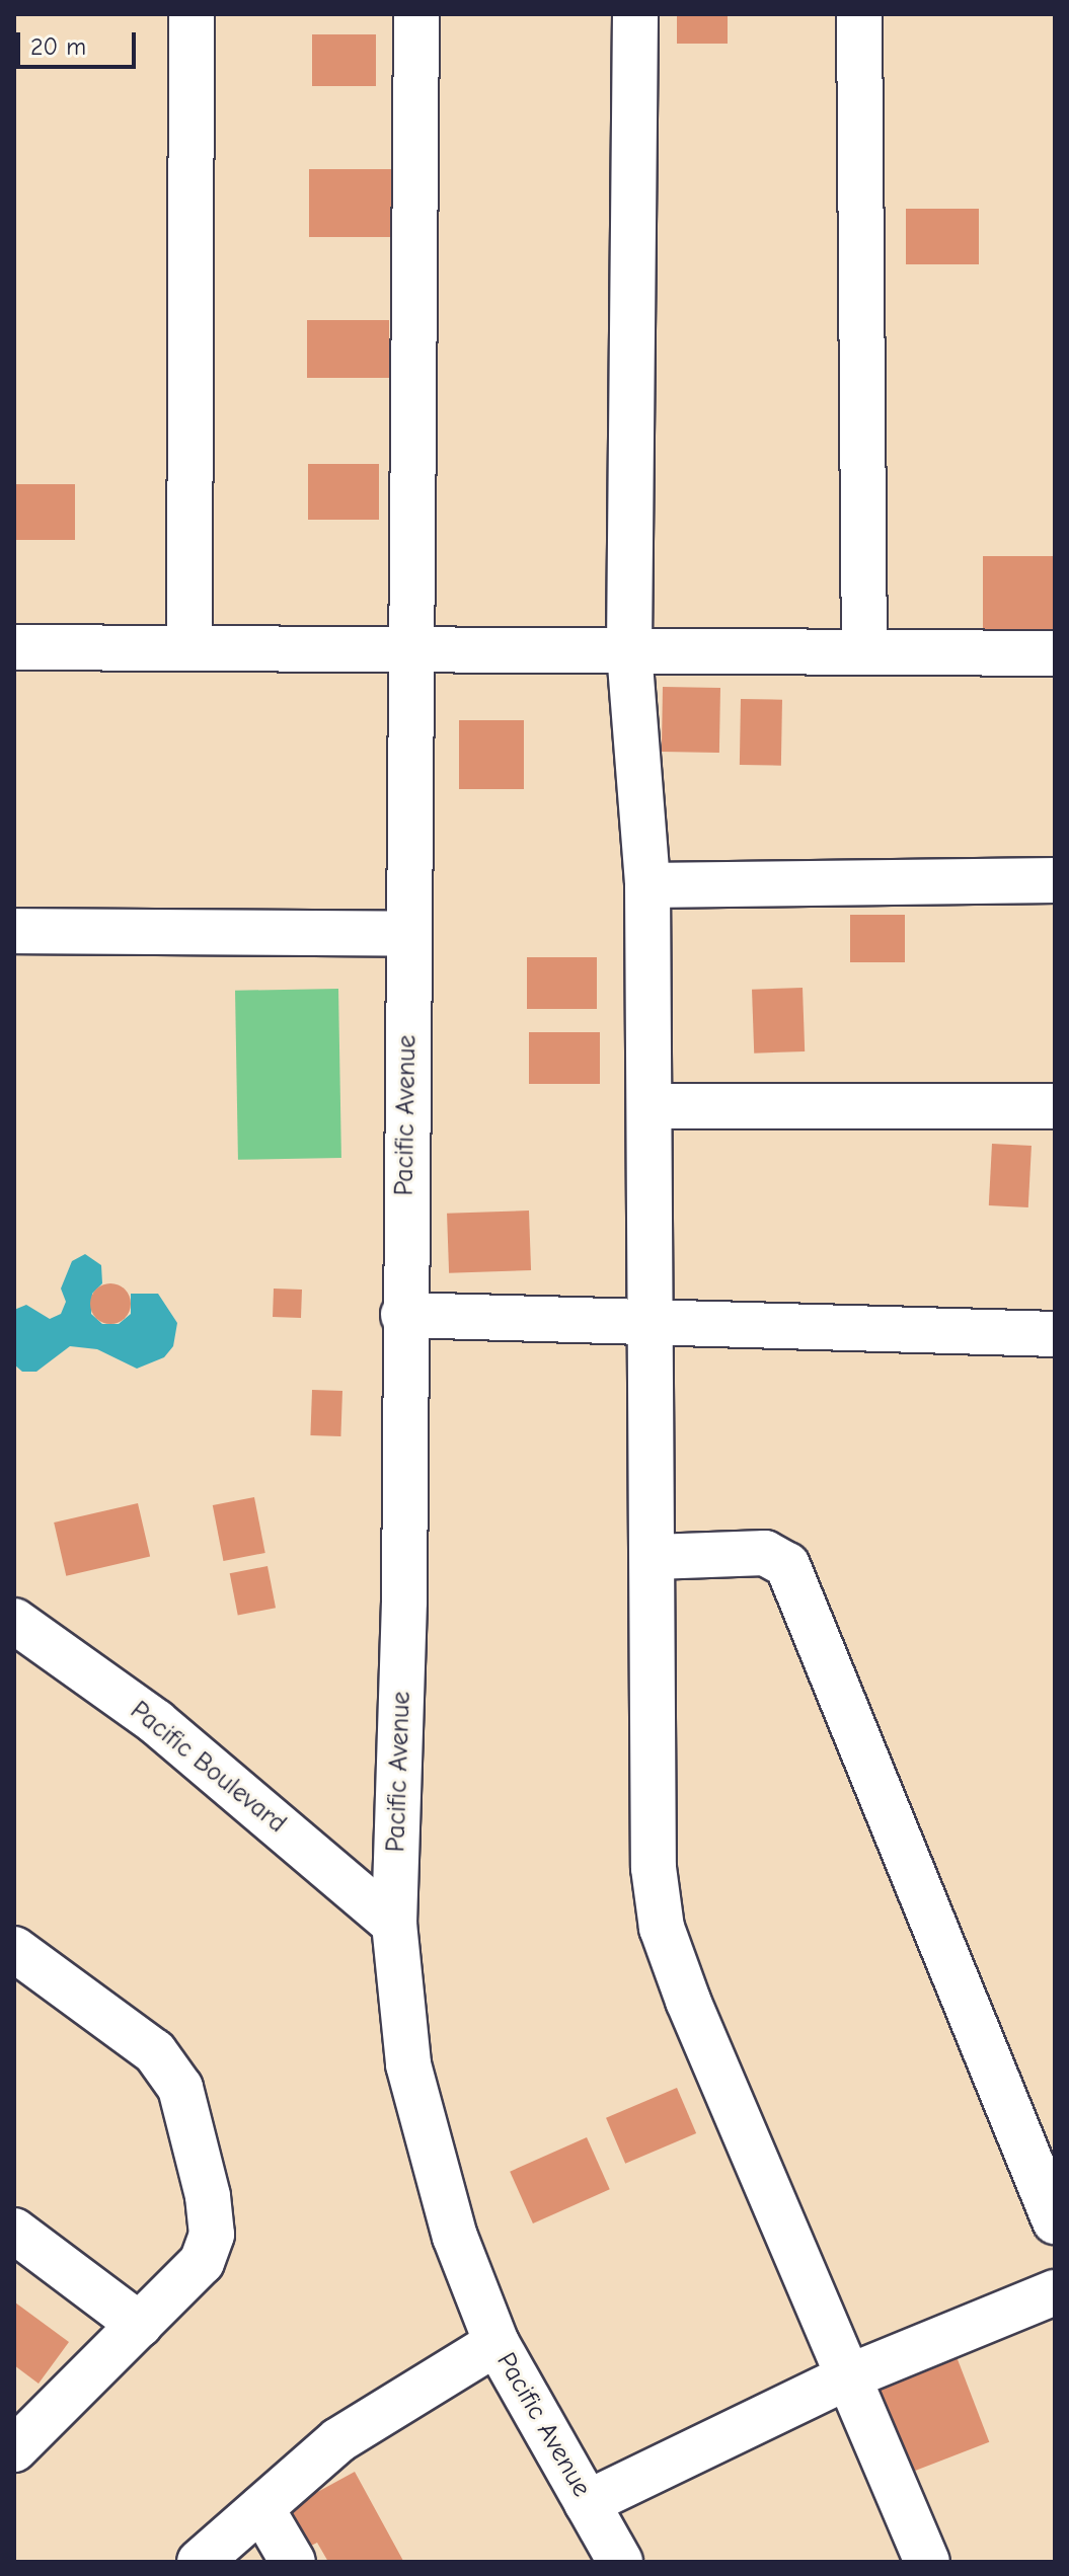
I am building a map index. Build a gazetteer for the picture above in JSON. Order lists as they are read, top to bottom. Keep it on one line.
{"streets":{"street":["Pacific Avenue","Pacific Boulevard"]},"crossings":[["Pacific Avenue","Pacific Boulevard"]],"scale_bar":"20 m"}
